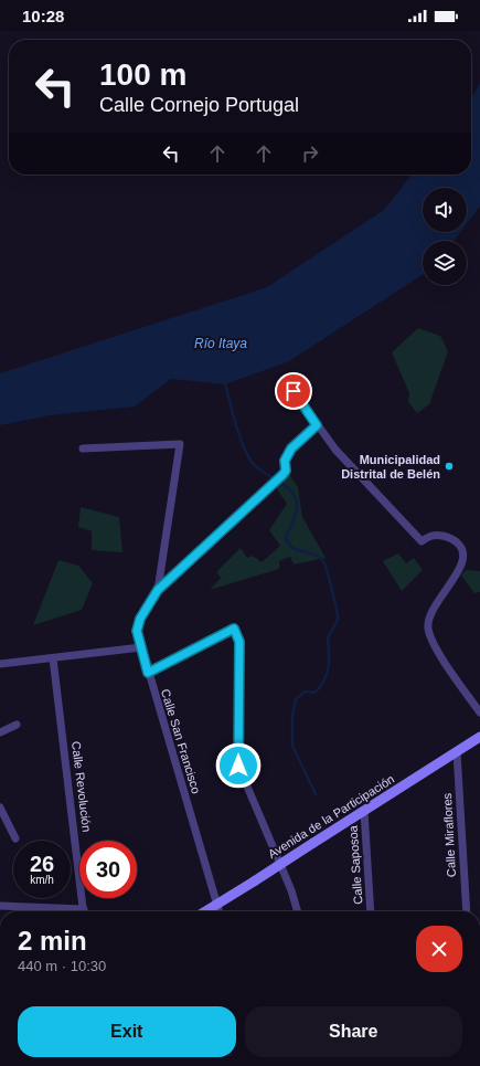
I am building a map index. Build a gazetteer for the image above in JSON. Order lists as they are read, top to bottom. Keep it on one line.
{"streets":{"main road":["Avenida de la Participación"],"street":["Calle San Francisco","Calle Revolución","Calle Miraflores","Calle Saposoa"]},"crossings":[["Calle San Francisco","Avenida de la Participación"],["Avenida de la Participación","Calle Miraflores"],["Avenida de la Participación","Calle Saposoa"]],"water":["Río Itaya"],"places":["Municipalidad Distrital de Belén"],"page":{"status":"10:28","turn":["100 m","Calle Cornejo Portugal"],"speed":"26 km/h","limit":"30","heading":["2 min","440 m · 10:30"],"buttons":["Exit","Share"]}}
